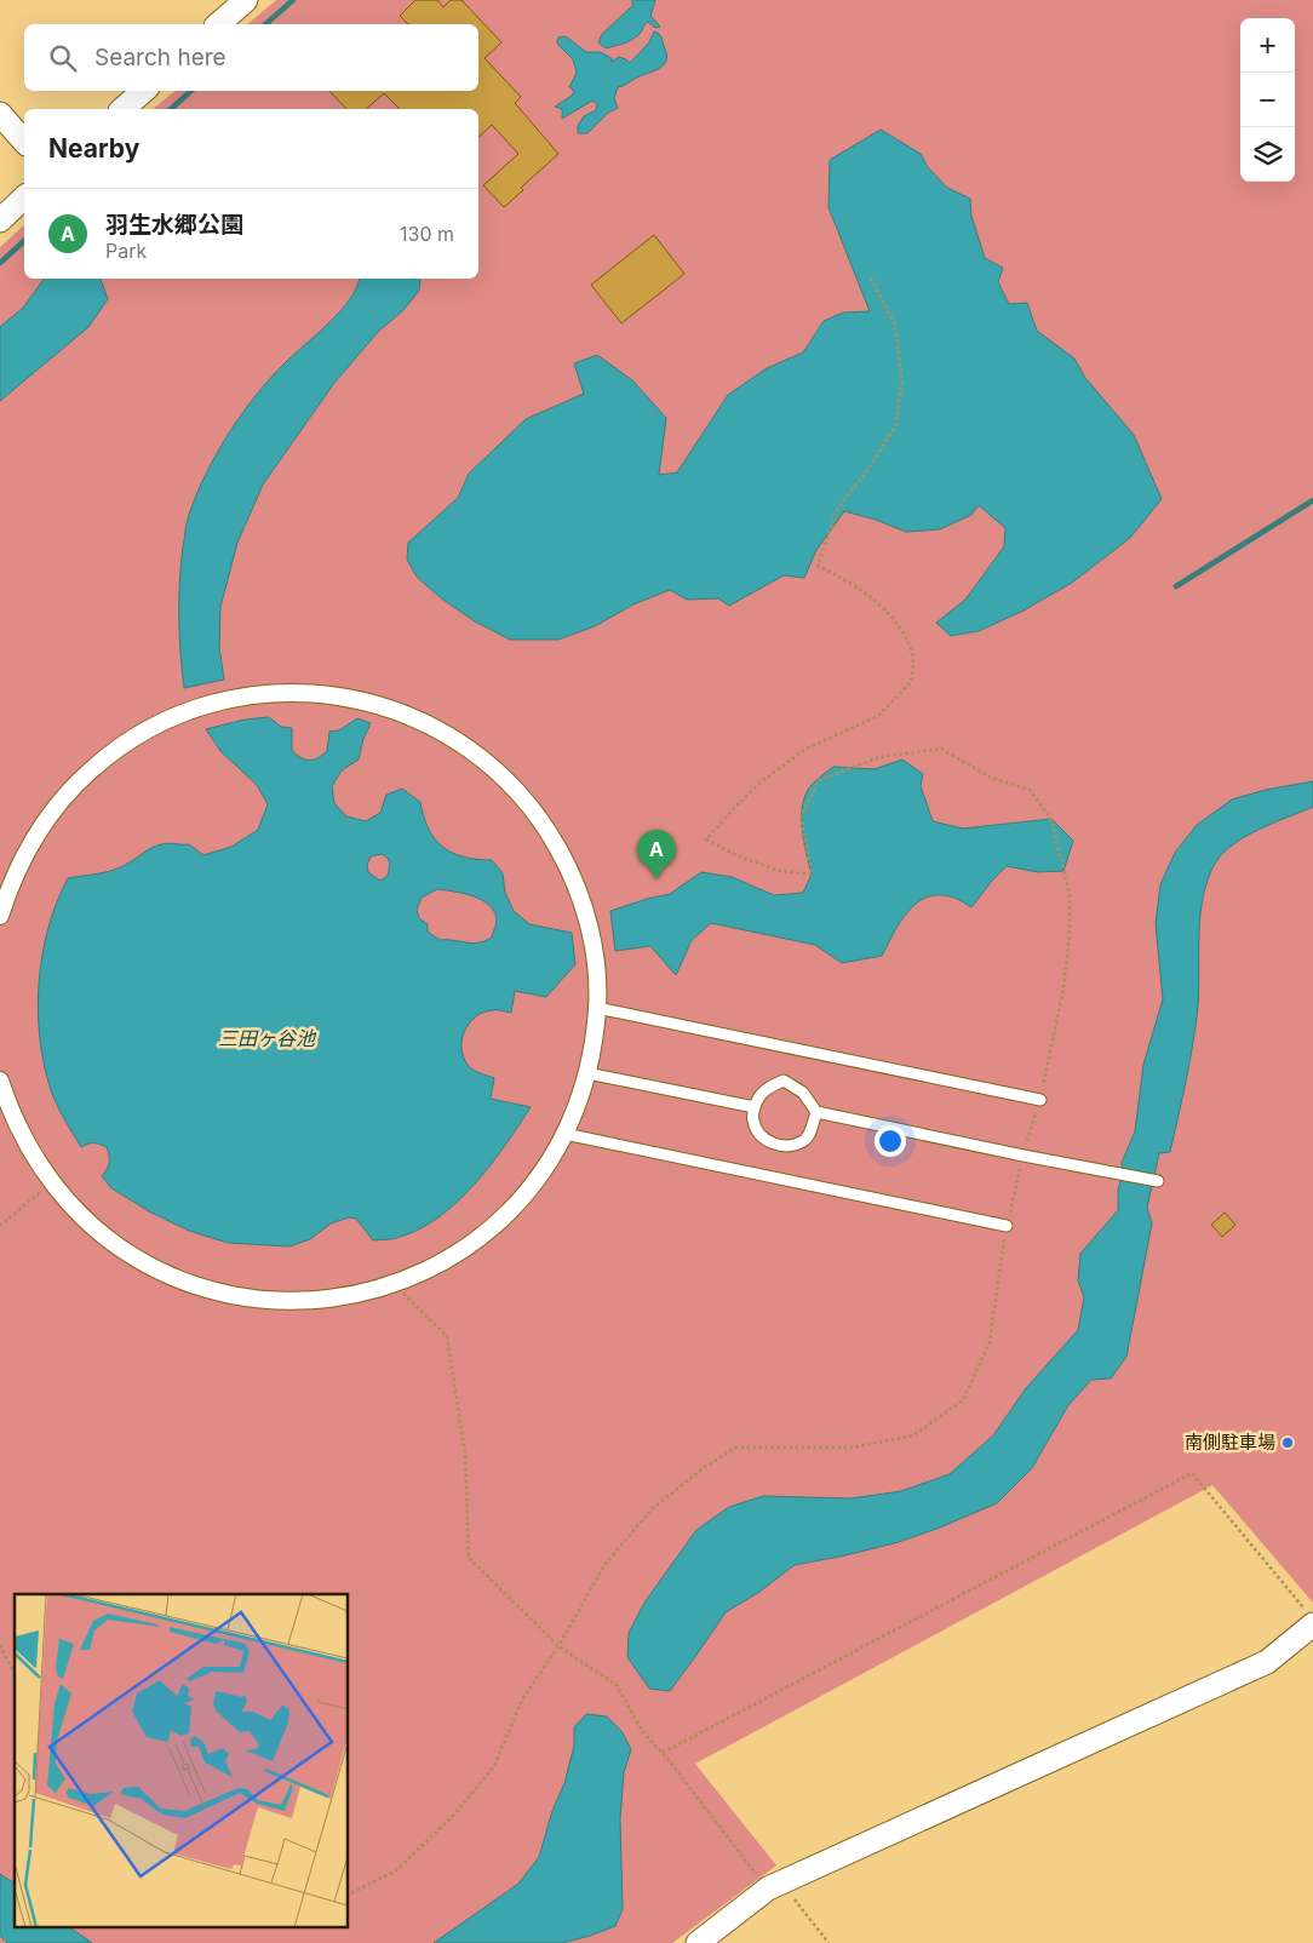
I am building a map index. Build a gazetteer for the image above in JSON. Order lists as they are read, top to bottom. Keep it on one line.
{"water":["三田ヶ谷池"],"places":["南側駐車場"],"page":{"map_buttons":["+","−"],"search":"Search here","heading":"Nearby","list":[{"mark":"A","name":"羽生水郷公園","note":"Park","value":"130 m"}],"pins":"A"}}
